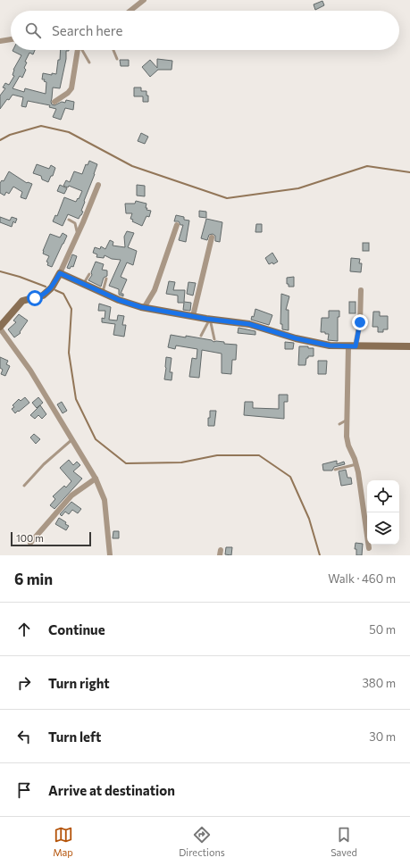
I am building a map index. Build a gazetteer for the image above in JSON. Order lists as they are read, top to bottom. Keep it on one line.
{"scale_bar":"100 m","page":{"search":"Search here","scale":"100 m","heading":["6 min","Walk · 460 m"],"list":[["Continue","50 m"],["Turn right","380 m"],["Turn left","30 m"],"Arrive at destination"],"nav":["Map","Directions","Saved"]}}
